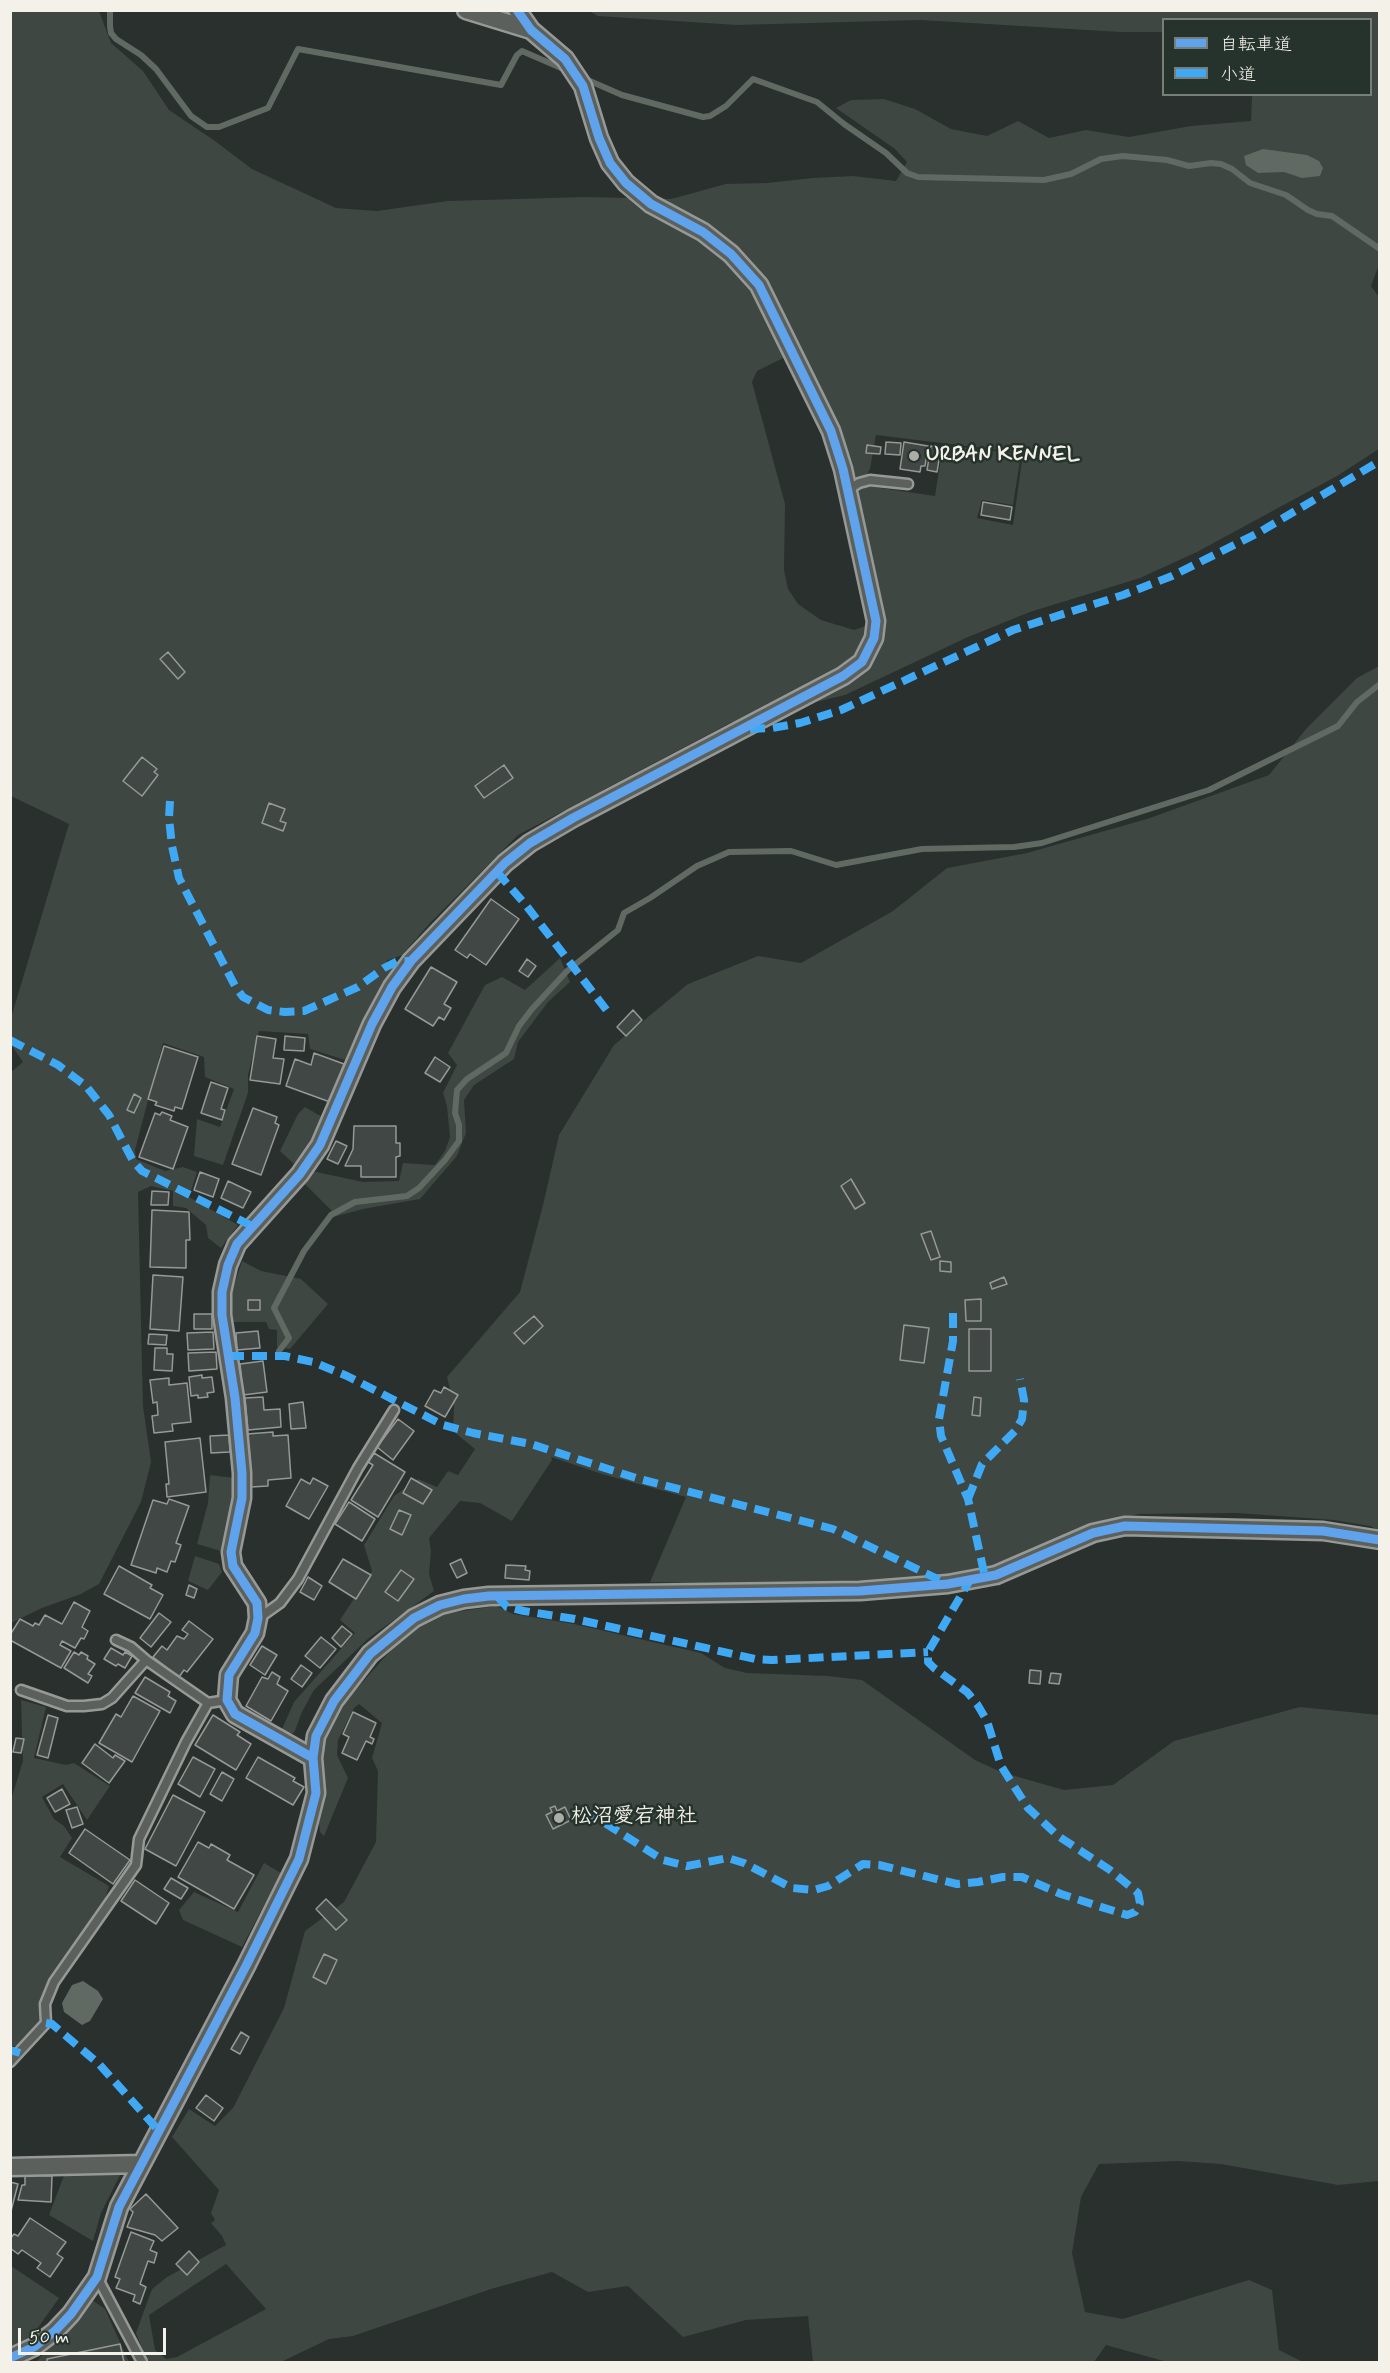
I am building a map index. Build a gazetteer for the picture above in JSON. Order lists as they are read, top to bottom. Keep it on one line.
{"places":["URBAN KENNEL","松沼愛宕神社"],"legend":["自転車道","小道"],"scale_bar":"50 m"}
